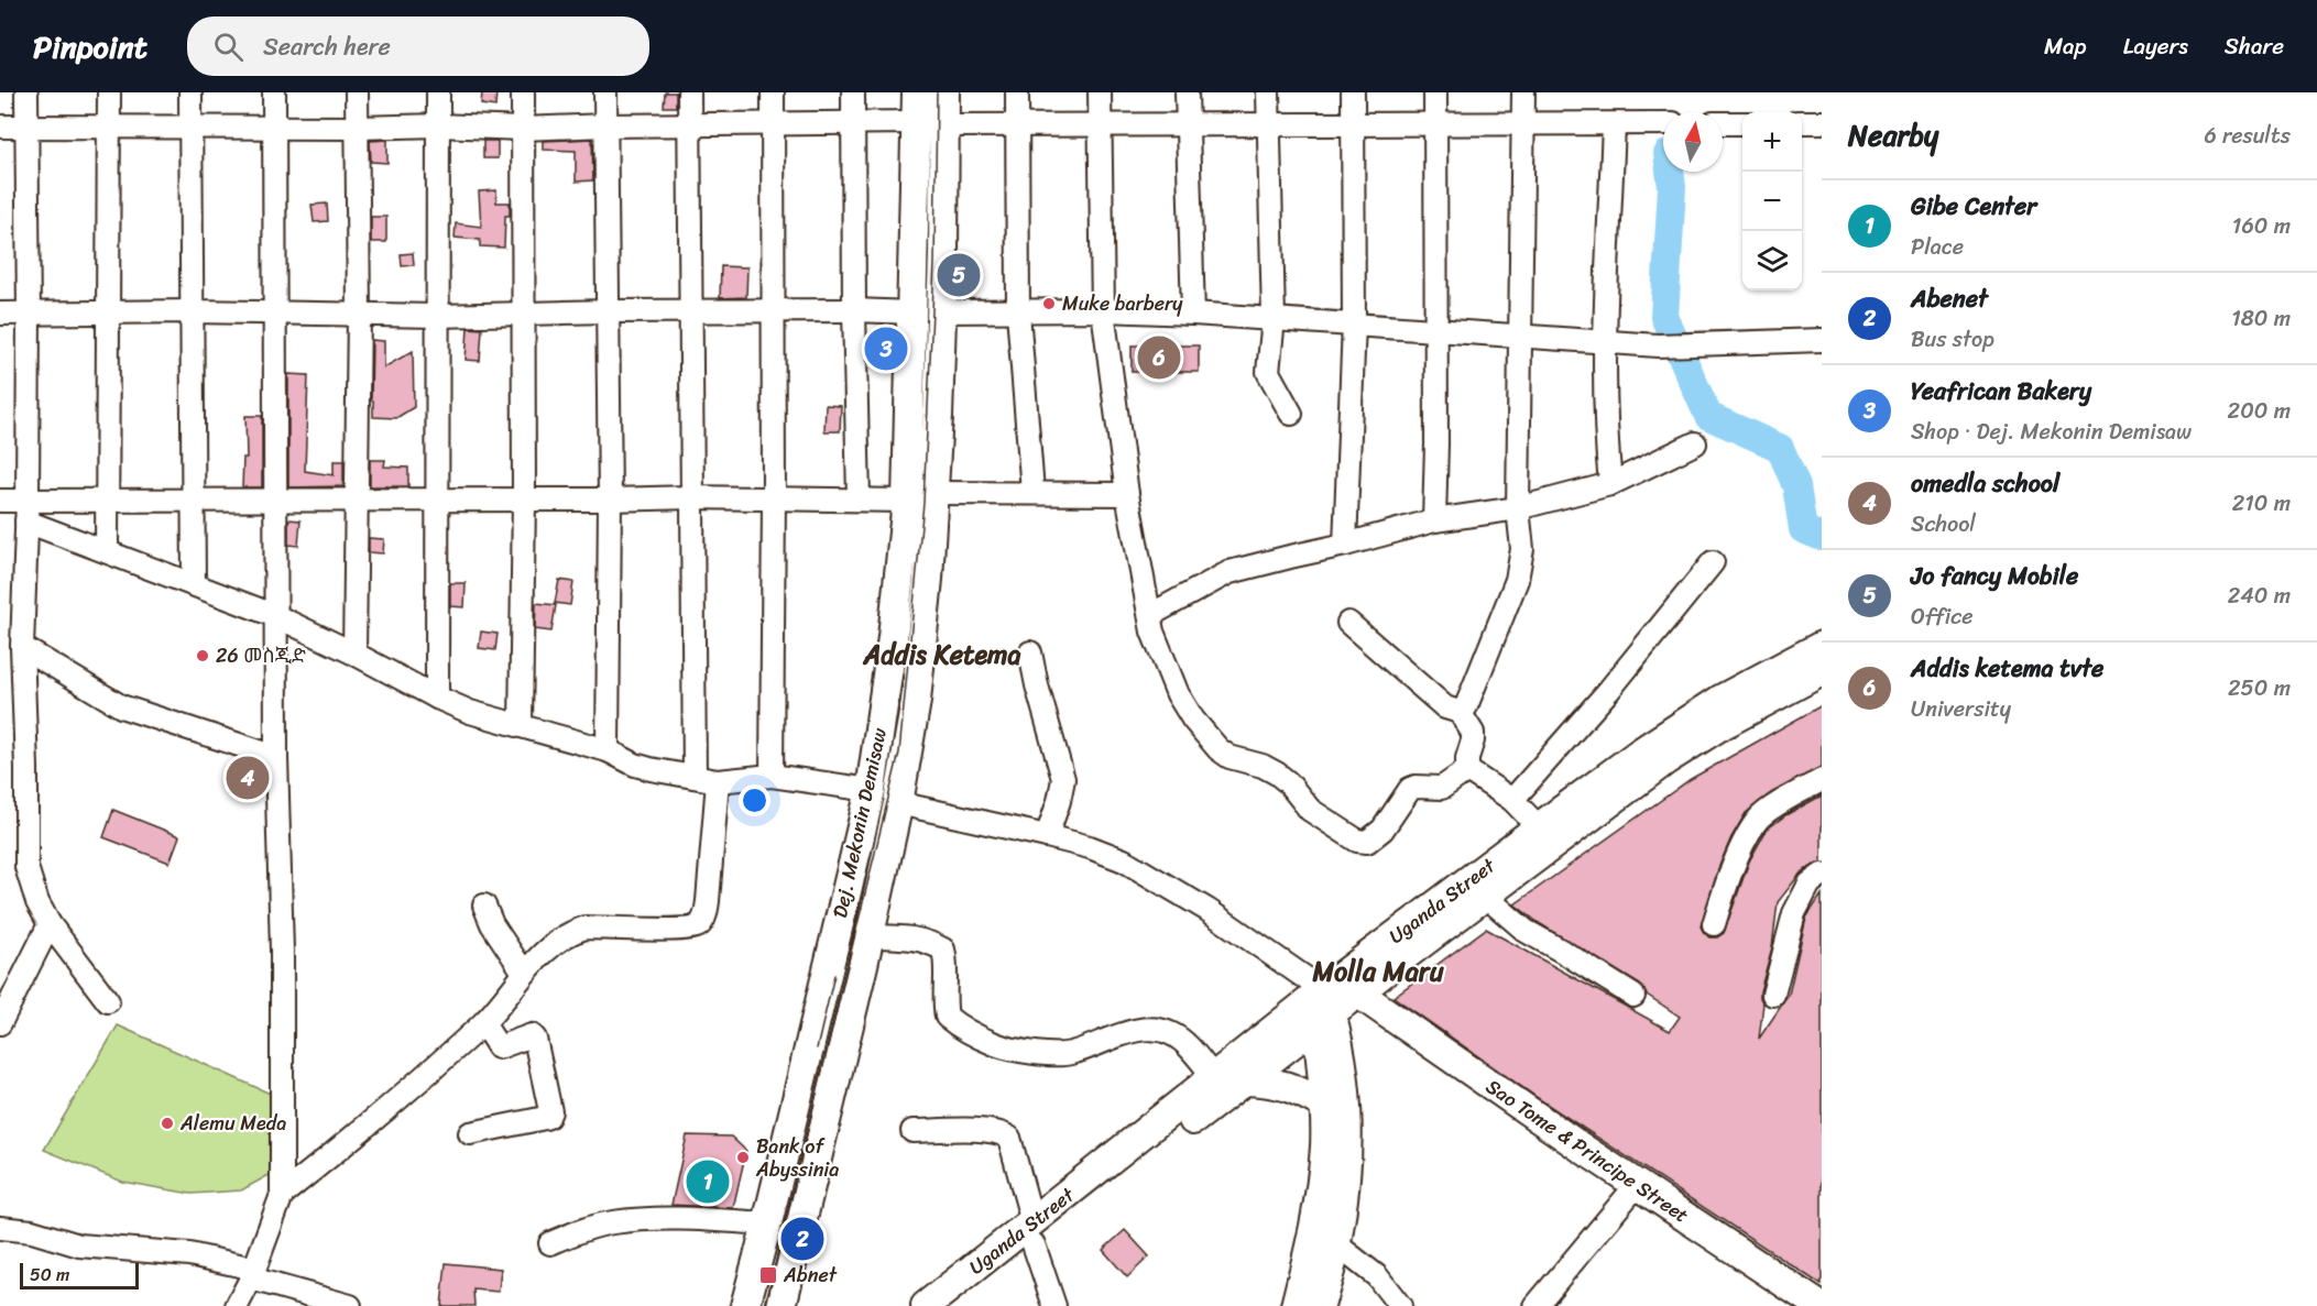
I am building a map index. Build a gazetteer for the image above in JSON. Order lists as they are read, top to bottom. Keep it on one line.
{"streets":{"main road":["Dej. Mekonin Demisaw","Uganda Street","Sao Tome & Principe Street"]},"crossings":[["Uganda Street","Sao Tome & Principe Street"]],"districts":["Addis Ketema","Molla Maru"],"places":{"other":["Muke barbery","26 መስጂድ","Alemu Meda","Bank of Abyssinia"],"transit":["Abnet"]},"scale_bar":"50 m","north":"top","page":{"header":"Pinpoint","search":"Search here","nav":["Map","Layers","Share"],"heading":["Nearby","6 results"],"map_buttons":["+","−"],"list":[{"mark":"1","name":"Gibe Center","note":"Place","value":"160 m"},{"mark":"2","name":"Abenet","note":"Bus stop","value":"180 m"},{"mark":"3","name":"Yeafrican Bakery","note":"Shop · Dej. Mekonin Demisaw","value":"200 m"},{"mark":"4","name":"omedla school","note":"School","value":"210 m"},{"mark":"5","name":"Jo fancy Mobile","note":"Office","value":"240 m"},{"mark":"6","name":"Addis ketema tvte","note":"University","value":"250 m"}],"pins":["5","3","6","4","1","2"],"scale":"50 m"}}
